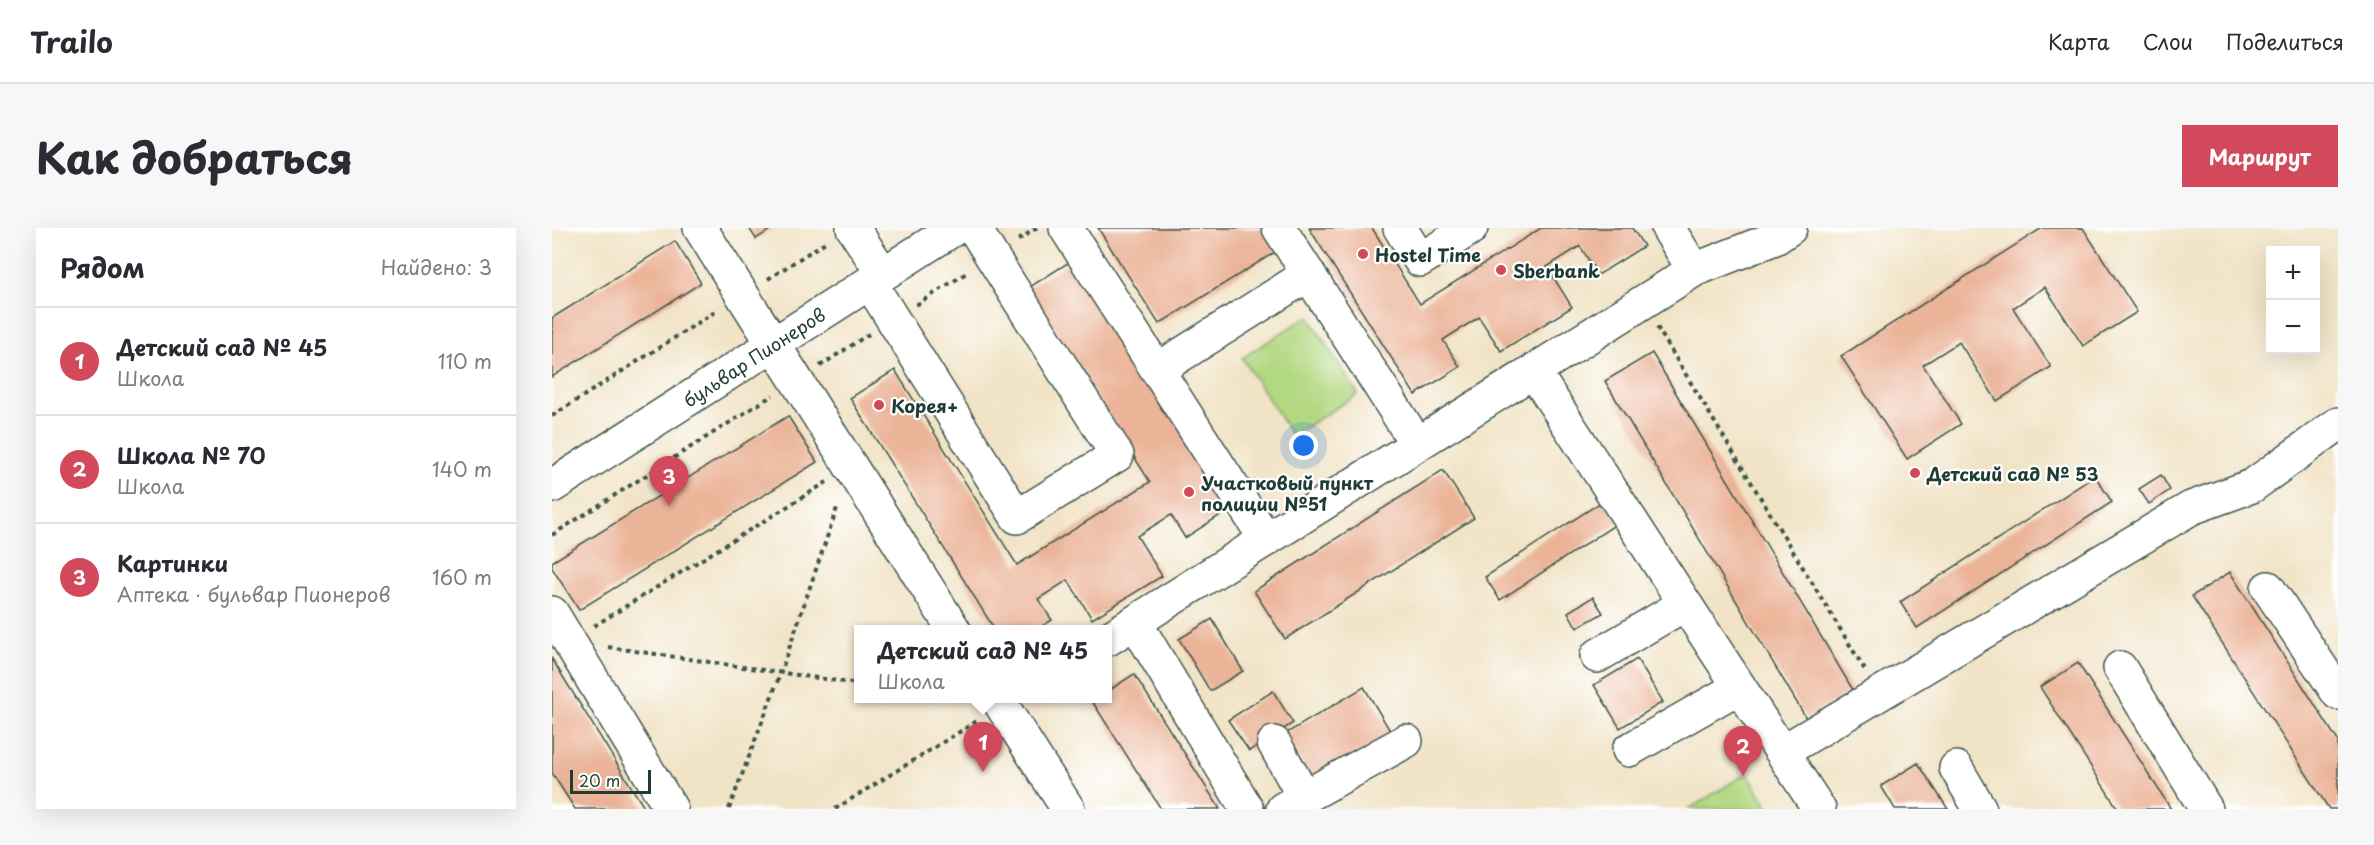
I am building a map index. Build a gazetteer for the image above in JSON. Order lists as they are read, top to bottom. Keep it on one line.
{"streets":{"street":["бульвар Пионеров"]},"places":["Hostel Time","Sberbank","Корея+","Детский сад № 53","Участковый пункт полиции №51"],"scale_bar":"20 m","page":{"header":"Trailo","nav":["Карта","Слои","Поделиться"],"title":"Как добраться","buttons":"Маршрут","heading":["Рядом","Найдено: 3"],"map_buttons":["+","−"],"list":[{"mark":"1","name":"Детский сад № 45","note":"Школа","value":"110 m"},{"mark":"2","name":"Школа № 70","note":"Школа","value":"140 m"},{"mark":"3","name":"Картинки","note":"Аптека · бульвар Пионеров","value":"160 m"}],"pins":["3","1","2"],"popup":["Детский сад № 45","Школа"],"scale":"20 m"}}
